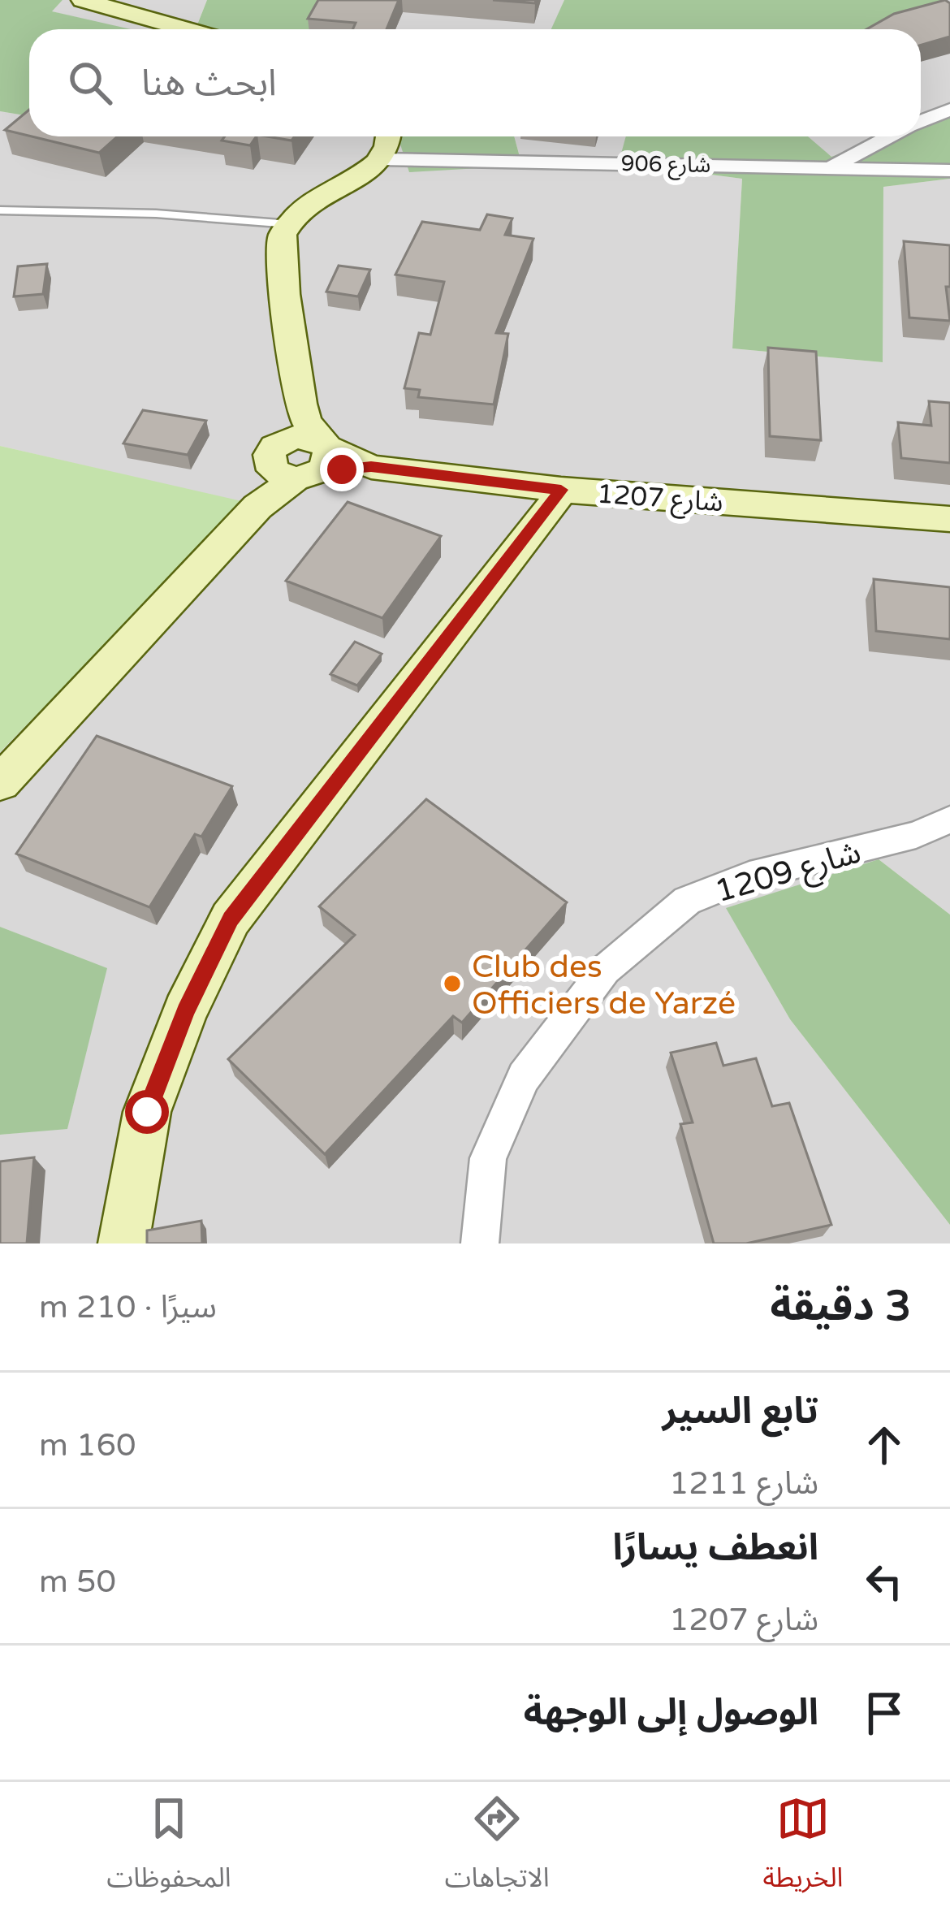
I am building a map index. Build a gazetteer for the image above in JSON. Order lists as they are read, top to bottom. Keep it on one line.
{"streets":{"street":["شارع 906","شارع 1207","شارع 1209"]},"places":["Club des Officiers de Yarzé"],"page":{"search":"ابحث هنا","heading":["3 دقيقة","سيرًا · 210 m"],"list":[["تابع السير","شارع 1211","160 m"],["انعطف يسارًا","شارع 1207","50 m"],"الوصول إلى الوجهة"],"nav":["الخريطة","الاتجاهات","المحفوظات"]}}
